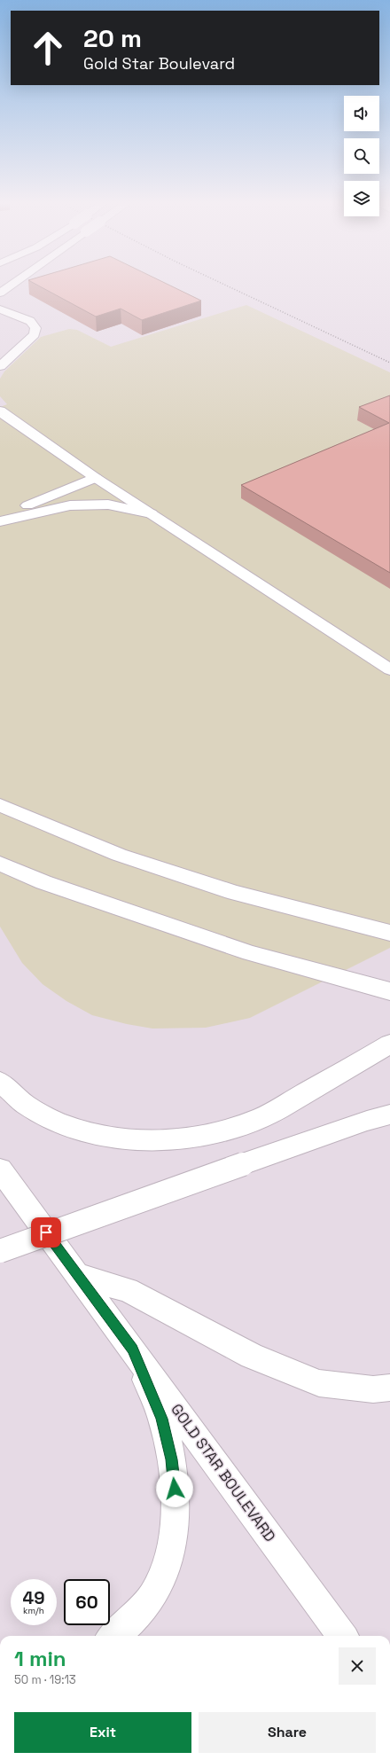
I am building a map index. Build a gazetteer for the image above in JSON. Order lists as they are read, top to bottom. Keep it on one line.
{"streets":{"main road":["GOLD STAR BOULEVARD"]},"page":{"turn":["20 m","Gold Star Boulevard"],"speed":"49 km/h","limit":"60","heading":["1 min","50 m · 19:13"],"buttons":["Exit","Share"]}}
